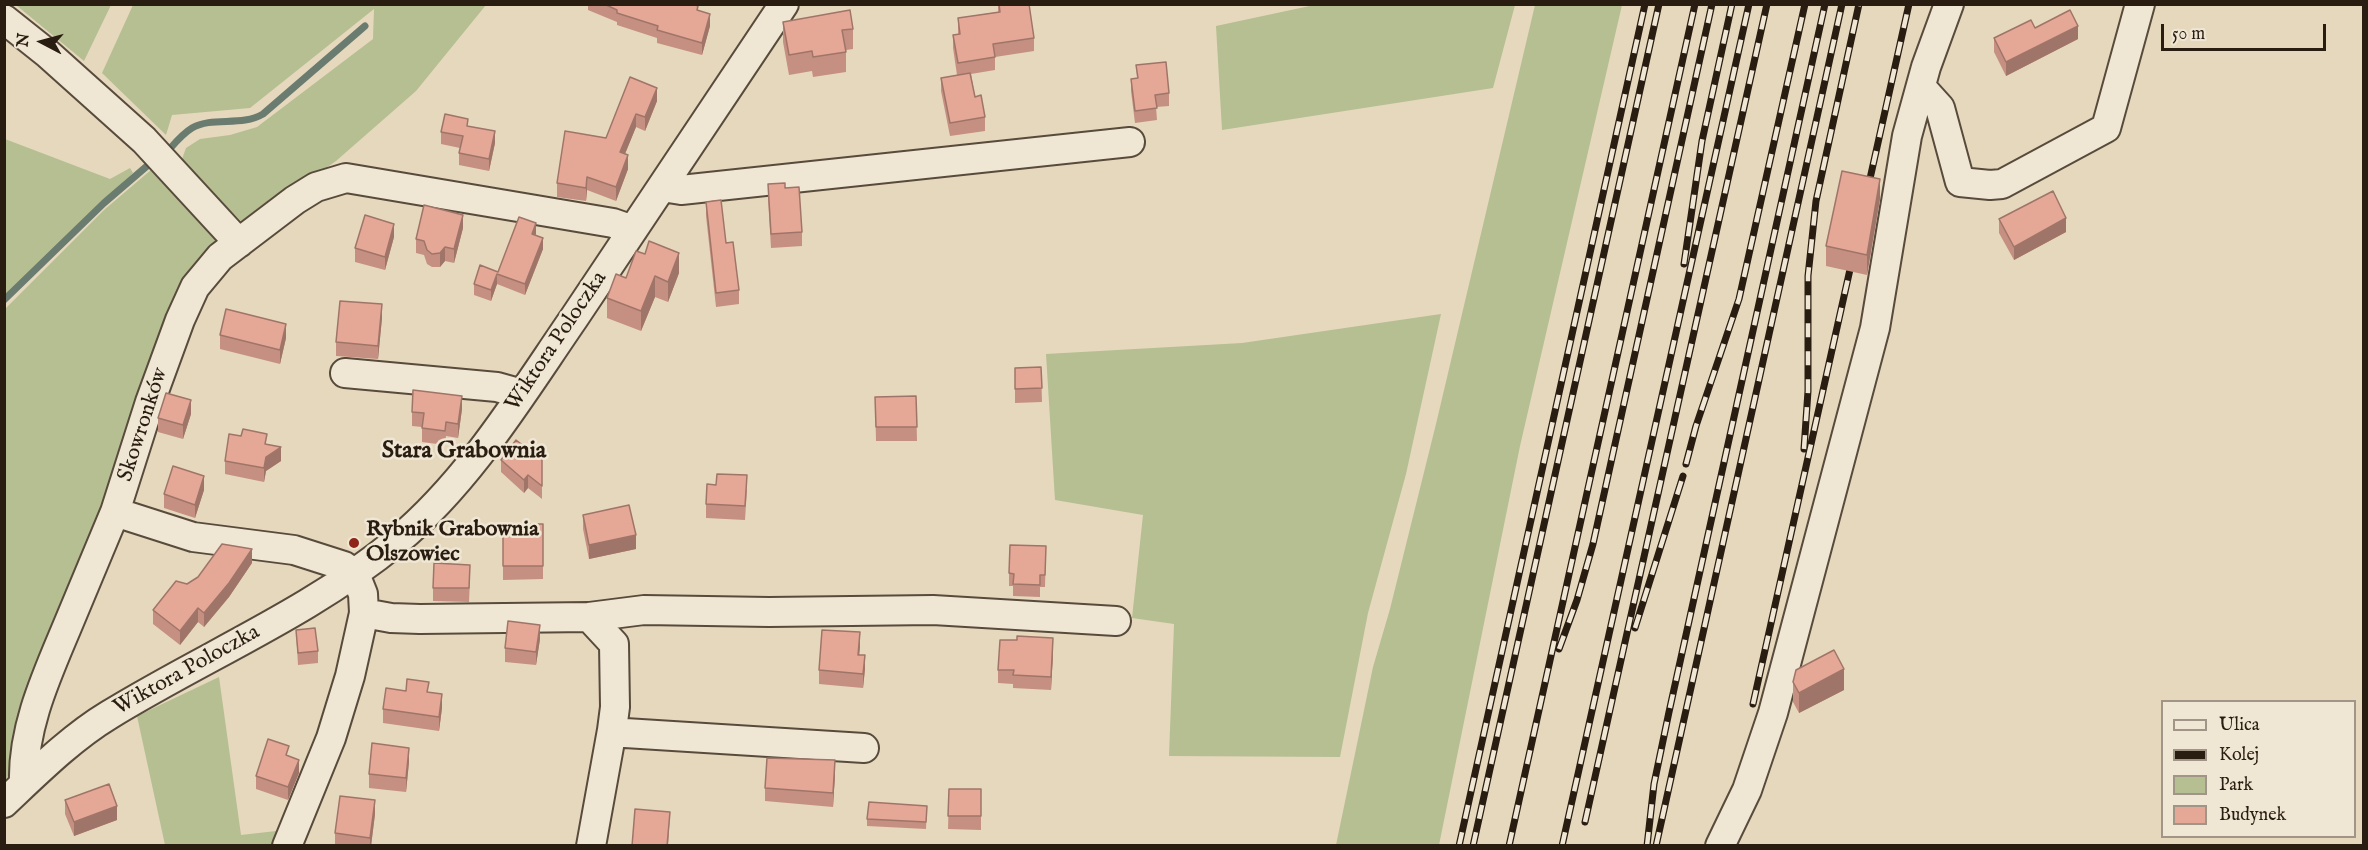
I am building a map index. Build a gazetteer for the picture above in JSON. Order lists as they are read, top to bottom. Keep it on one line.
{"streets":{"street":["Wiktora Poloczka","Skowronków"]},"crossings":[["Wiktora Poloczka","Skowronków"]],"districts":["Stara Grabownia"],"places":["Rybnik Grabownia Olszowiec"],"legend":["Ulica","Kolej","Park","Budynek"],"scale_bar":"50 m","north":"left"}
